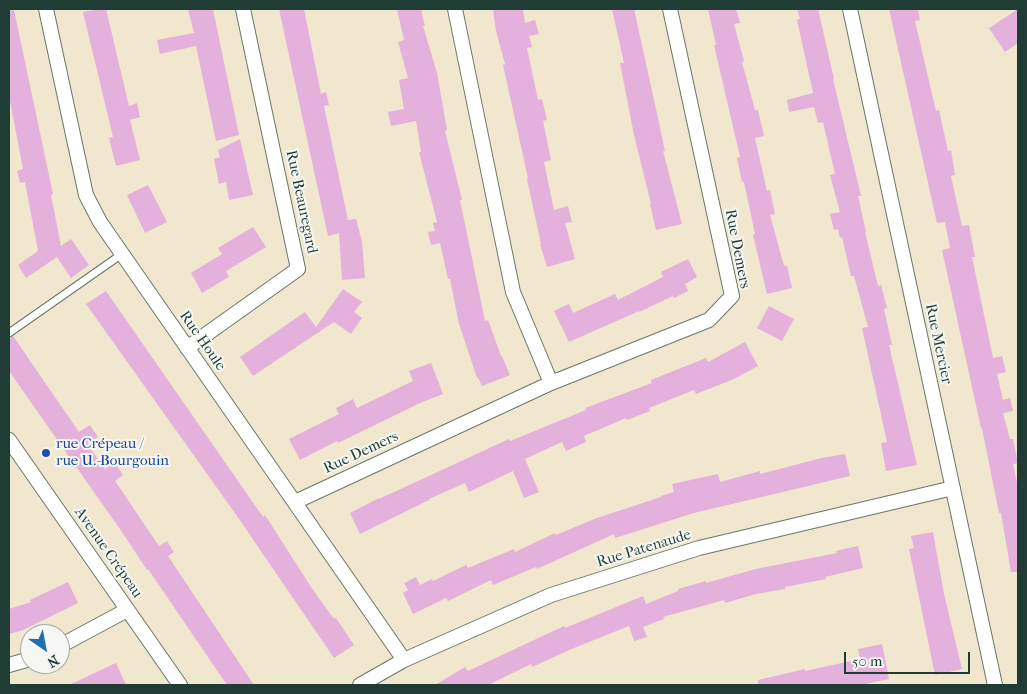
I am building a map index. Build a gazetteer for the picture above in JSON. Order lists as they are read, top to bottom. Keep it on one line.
{"streets":{"street":["Rue Beauregard","Rue Demers","Rue Houle","Rue Mercier","Rue Patenaude","Avenue Crépeau"]},"crossings":[["Rue Beauregard","Rue Houle"],["Rue Demers","Rue Houle"],["Rue Houle","Rue Patenaude"],["Rue Mercier","Rue Patenaude"]],"places":["rue Crépeau / rue U.-Bourgouin"],"scale_bar":"50 m","north":"bottom right"}
